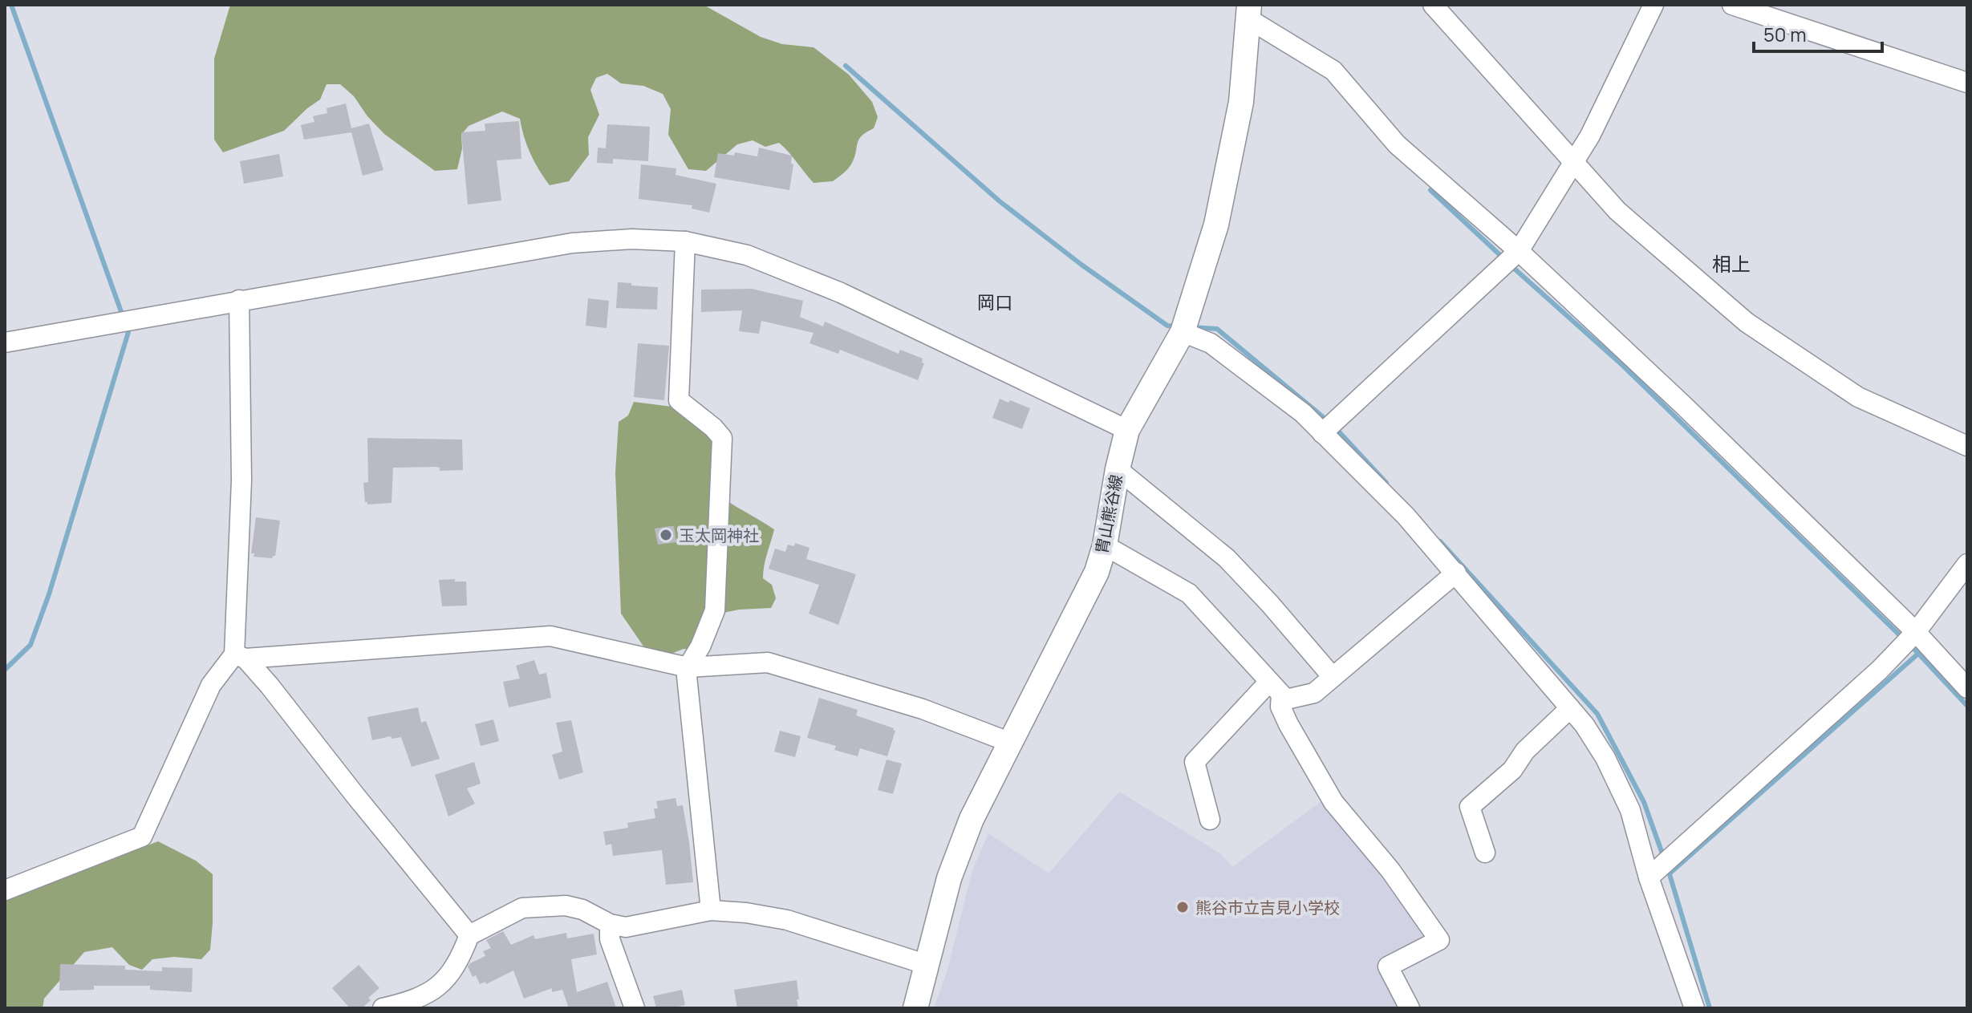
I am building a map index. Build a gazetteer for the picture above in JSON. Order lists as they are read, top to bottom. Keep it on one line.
{"streets":{"main road":["胄山熊谷線"]},"districts":["相上","岡口"],"places":["玉太岡神社","熊谷市立吉見小学校"],"scale_bar":"50 m"}
